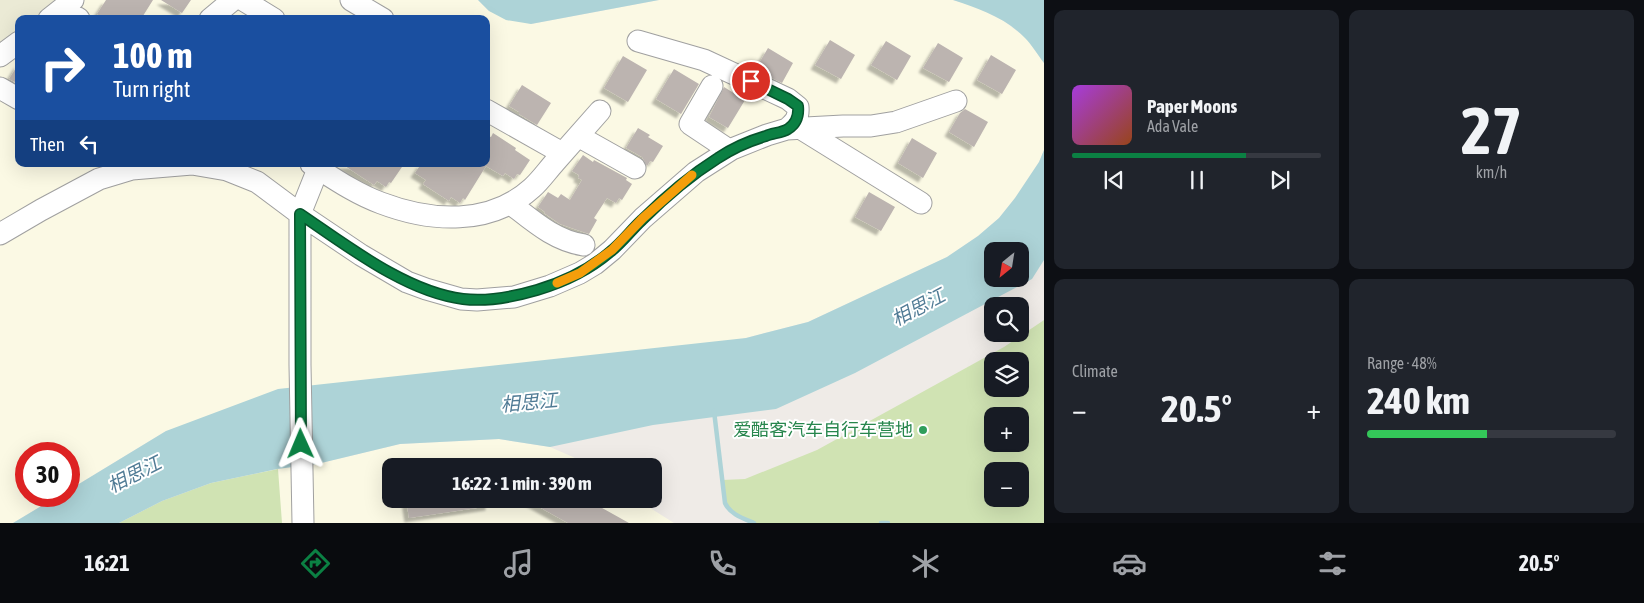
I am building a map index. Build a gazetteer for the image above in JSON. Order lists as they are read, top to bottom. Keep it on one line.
{"water":["相思江"],"places":["爱酷客汽车自行车营地"],"north":"bottom left","page":{"tile":[["27","km/h"],"Climate",["Range · 48%","240 km"]],"turn":["100 m","Turn right"],"song":["Paper Moons","Ada Vale"],"then":"Then","map_buttons":["+","−"],"heat":["−","20.5°","+"],"limit":"30","trip":"16:22 · 1 min · 390 m","tabs":["16:21","20.5°"]}}
